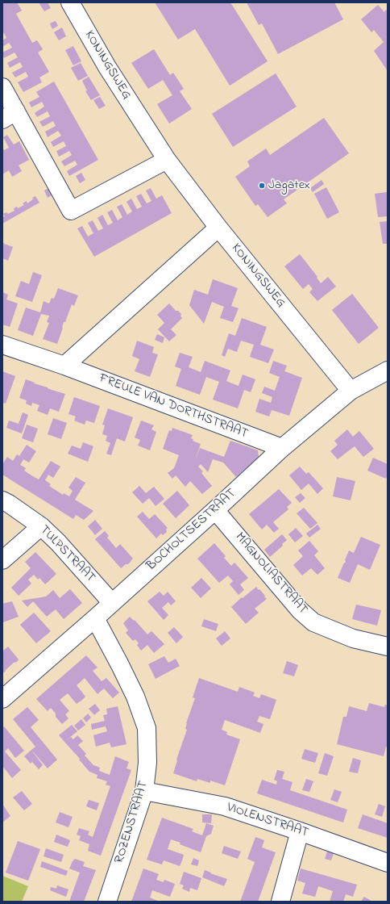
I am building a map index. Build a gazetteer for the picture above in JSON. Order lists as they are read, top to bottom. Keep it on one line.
{"streets":{"street":["KONINGSWEG","FREULE VAN DORTHSTRAAT","BOCHOLTSESTRAAT","TULPSTRAAT","MAGNOLIASTRAAT","VIOLENSTRAAT","ROZENSTRAAT"]},"crossings":[["KONINGSWEG","BOCHOLTSESTRAAT"],["FREULE VAN DORTHSTRAAT","BOCHOLTSESTRAAT"],["BOCHOLTSESTRAAT","TULPSTRAAT"],["BOCHOLTSESTRAAT","MAGNOLIASTRAAT"],["BOCHOLTSESTRAAT","ROZENSTRAAT"],["VIOLENSTRAAT","ROZENSTRAAT"]],"places":["Jagatex"]}
